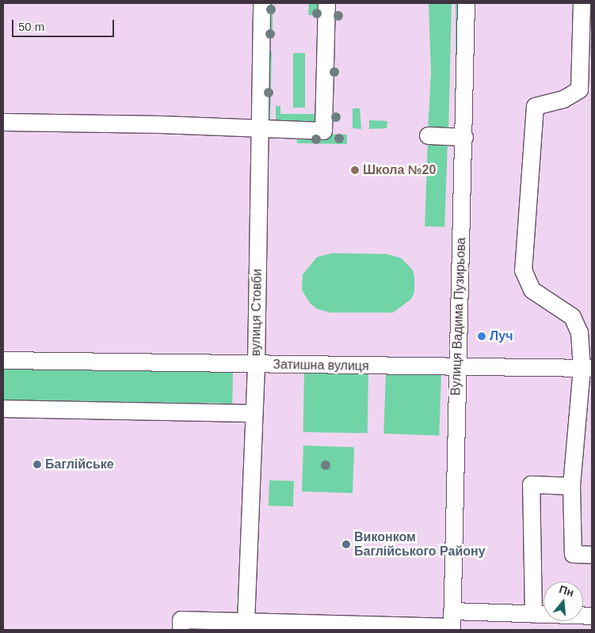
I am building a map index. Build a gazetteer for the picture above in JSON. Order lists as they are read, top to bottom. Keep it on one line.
{"streets":{"street":["вулиця Стовби","Вулиця Вадима Пузирьова","Затишна вулиця"]},"crossings":[["вулиця Стовби","Затишна вулиця"],["Вулиця Вадима Пузирьова","Затишна вулиця"]],"places":["Школа №20","Луч","Баглійське","Виконком Баглійського Району"],"scale_bar":"50 m","north":"top"}
